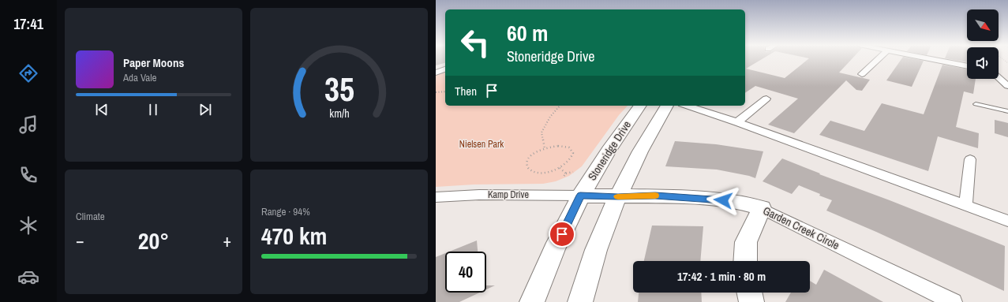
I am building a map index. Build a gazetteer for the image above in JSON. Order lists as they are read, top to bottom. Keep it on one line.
{"streets":{"main road":["Stoneridge Drive","Garden Creek Circle"],"street":["Kamp Drive"]},"crossings":[["Stoneridge Drive","Kamp Drive"],["Stoneridge Drive","Garden Creek Circle"],["Kamp Drive","Garden Creek Circle"]],"parks":["Nielsen Park"],"north":"bottom right","page":{"tabs":"17:41","turn":["60 m","Stoneridge Drive"],"song":["Paper Moons","Ada Vale"],"then":"Then","tile":["Climate",["Range · 94%","470 km"]],"heat":["−","20°","+"],"limit":"40","trip":"17:42 · 1 min · 80 m","gauge":["35","km/h"]}}
